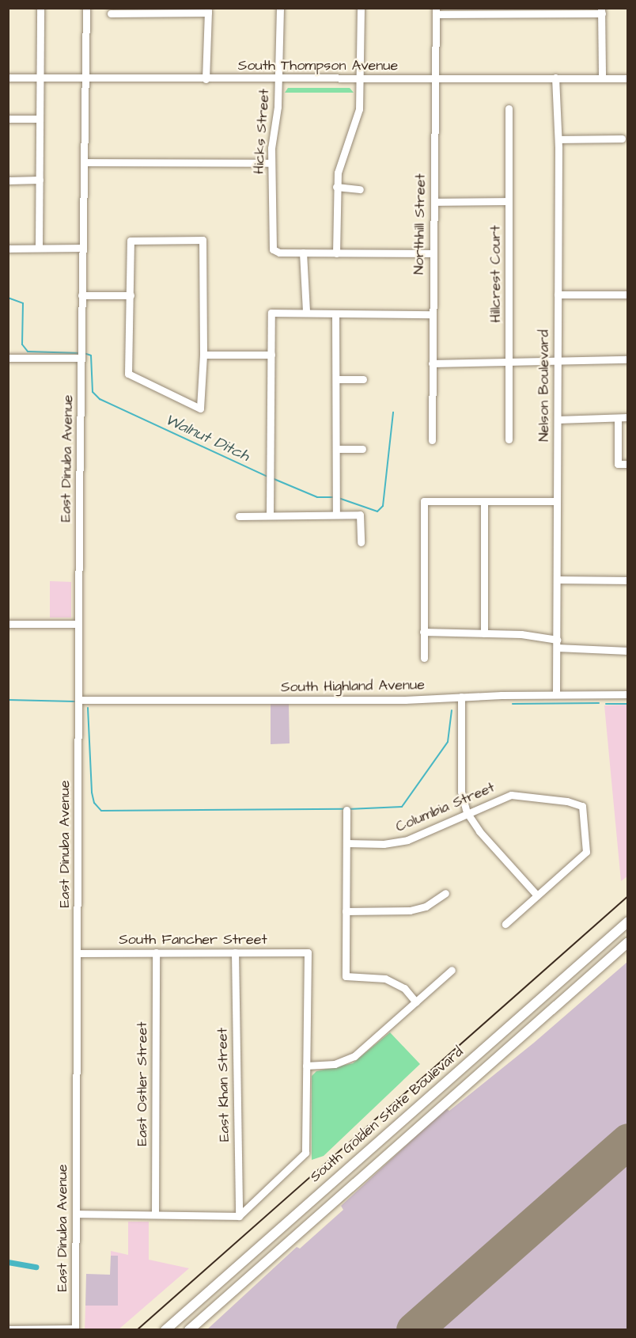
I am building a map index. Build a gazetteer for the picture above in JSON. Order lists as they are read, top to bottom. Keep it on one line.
{"streets":{"main road":["South Golden State Boulevard"],"street":["South Thompson Avenue","Hicks Street","Northhill Street","Hillcrest Court","Nelson Boulevard","East Dinuba Avenue","South Highland Avenue","Columbia Street","South Fancher Street","East Ostler Street","East Khan Street"]},"crossings":[["South Thompson Avenue","Hicks Street"],["South Thompson Avenue","Northhill Street"],["South Thompson Avenue","Nelson Boulevard"],["Nelson Boulevard","South Highland Avenue"],["East Dinuba Avenue","South Highland Avenue"],["East Dinuba Avenue","South Fancher Street"],["South Fancher Street","East Ostler Street"],["South Fancher Street","East Khan Street"]],"water":["Walnut Ditch"]}
